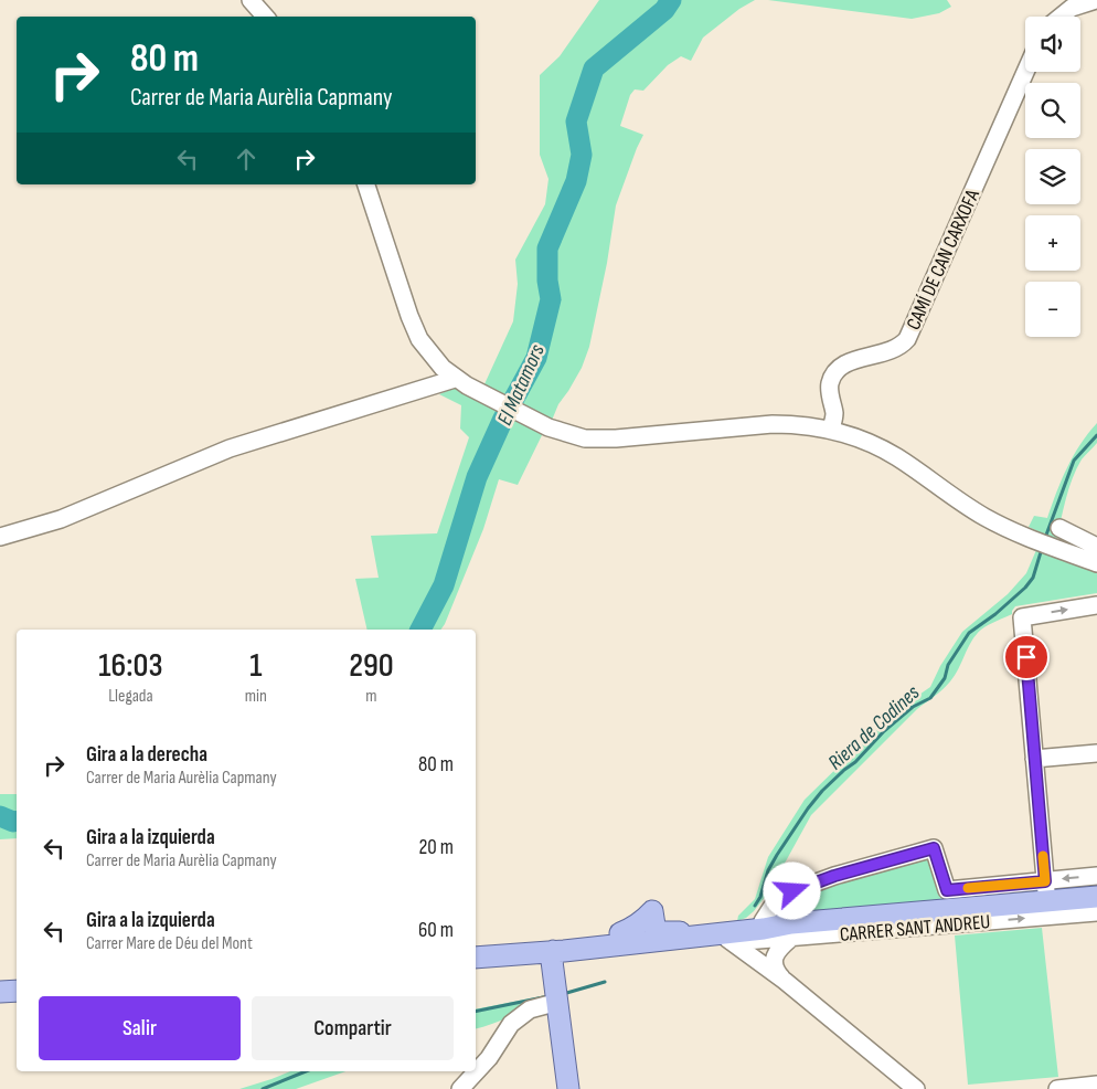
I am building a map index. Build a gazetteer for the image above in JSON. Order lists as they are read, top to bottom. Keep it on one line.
{"streets":{"street":["CAMÍ DE CAN CARXOFA","CARRER SANT ANDREU"]},"one_way":["CARRER SANT ANDREU"],"water":["El Matamors","Riera de Codines"],"page":{"map_buttons":["+","−"],"turn":["80 m","Carrer de Maria Aurèlia Capmany"],"eta":["16:03","Llegada","1","min","290","m"],"list":[{"name":"Gira a la derecha","note":"Carrer de Maria Aurèlia Capmany","value":"80 m"},{"name":"Gira a la izquierda","note":"Carrer de Maria Aurèlia Capmany","value":"20 m"},{"name":"Gira a la izquierda","note":"Carrer Mare de Déu del Mont","value":"60 m"}],"buttons":["Salir","Compartir"]}}
